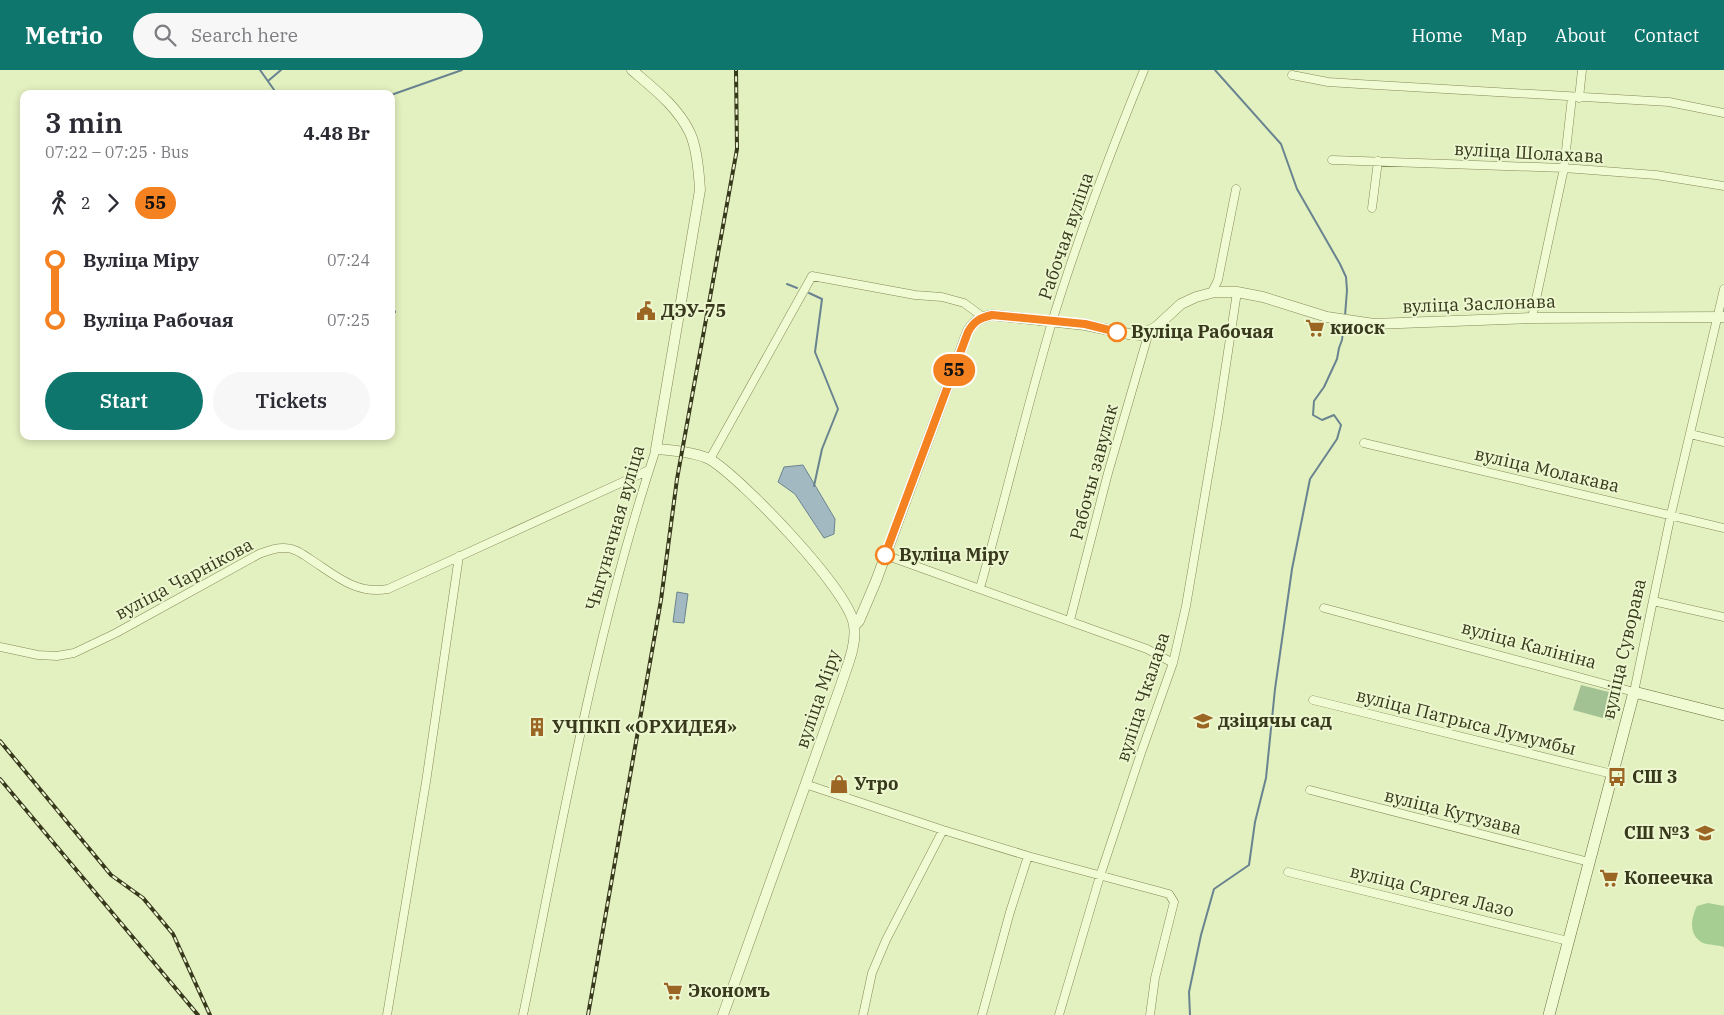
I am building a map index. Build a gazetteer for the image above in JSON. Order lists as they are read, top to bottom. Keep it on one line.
{"streets":{"main road":["вуліца Калініна","вуліца Суворава"],"street":["вуліца Шолахава","Рабочая вуліца","вуліца Заслонава","вуліца Молакава","Рабочы завулак","Чыгуначная вуліца","вуліца Чарнікова","вуліца Чкалава","вуліца Міру","вуліца Патрыса Лумумбы","вуліца Кутузава","вуліца Сяргея Лазо"]},"crossings":[["вуліца Заслонава","Рабочы завулак"],["вуліца Заслонава","вуліца Суворава"],["вуліца Заслонава","вуліца Чкалава"],["вуліца Молакава","вуліца Суворава"],["Чыгуначная вуліца","вуліца Чарнікова"],["вуліца Калініна","вуліца Суворава"],["вуліца Суворава","вуліца Патрыса Лумумбы"],["вуліца Суворава","вуліца Кутузава"],["вуліца Суворава","вуліца Сяргея Лазо"]],"places":{"public building":["ДЭУ-75"],"supermarket":["киоск","Копеечка","Экономъ"],"other":["Вуліца Рабочая","Вуліца Міру"],"school or university":["дзіцячы сад","СШ №3"],"building":["УЧПКП «ОРХИДЕЯ»"],"bus stop":["СШ 3"],"shop":["Утро"]},"lines":["bus line 55"],"page":{"header":"Metrio","search":"Search here","nav":["Home","Map","About","Contact"],"on_map":"55","heading":["3 min","07:22 – 07:25 · Bus","4.48 Br"],"legs":["2","55"],"list":[{"name":"Вуліца Міру","value":"07:24"},{"name":"Вуліца Рабочая","value":"07:25"}],"buttons":["Start","Tickets"]}}
